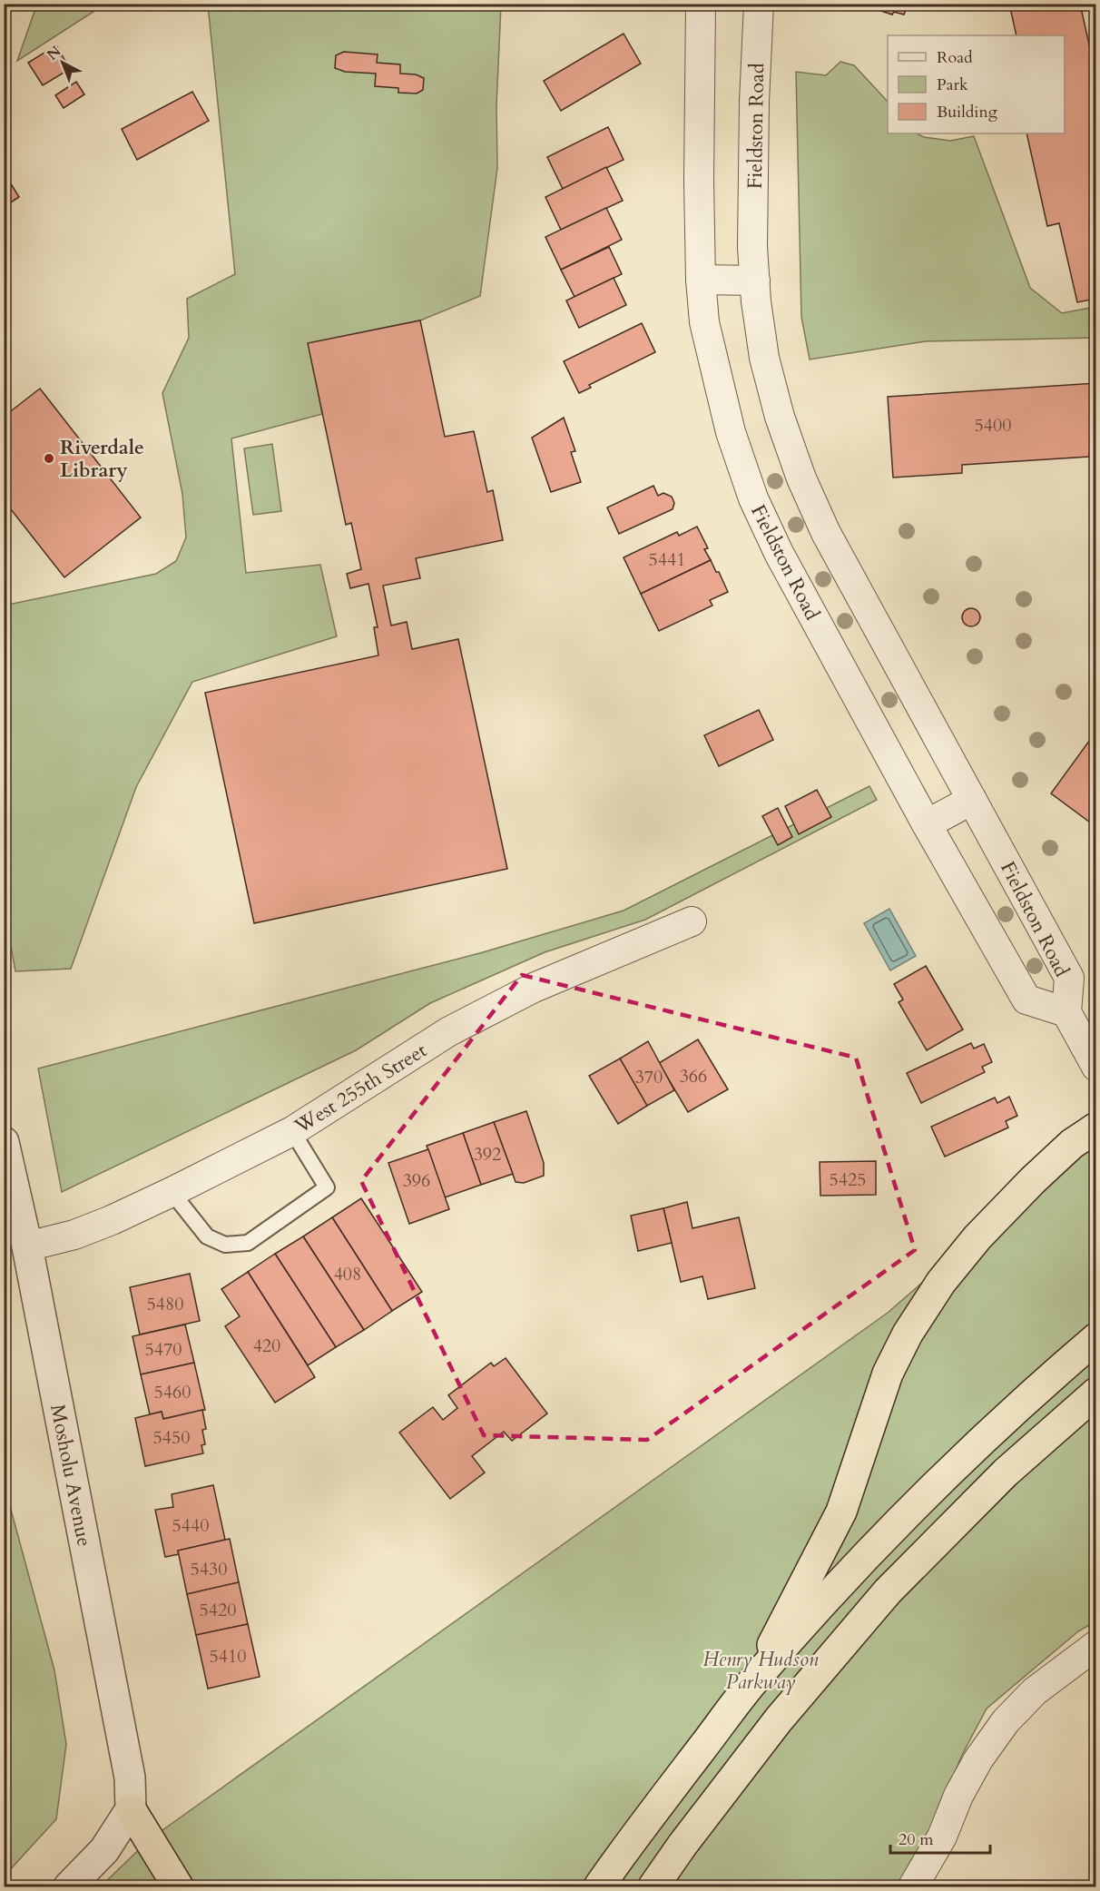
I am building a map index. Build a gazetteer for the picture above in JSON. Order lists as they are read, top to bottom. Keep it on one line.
{"streets":{"street":["Fieldston Road","West 255th Street","Mosholu Avenue"]},"crossings":[["West 255th Street","Mosholu Avenue"]],"parks":["Henry Hudson Parkway"],"places":["Riverdale Library"],"house_numbers":["5400","5441","366","370","392","5425","396","408","5480","420","5470","5460","5450","5440","5430","5420","5410"],"legend":["Road","Park","Building"],"scale_bar":"20 m","north":"top left"}
